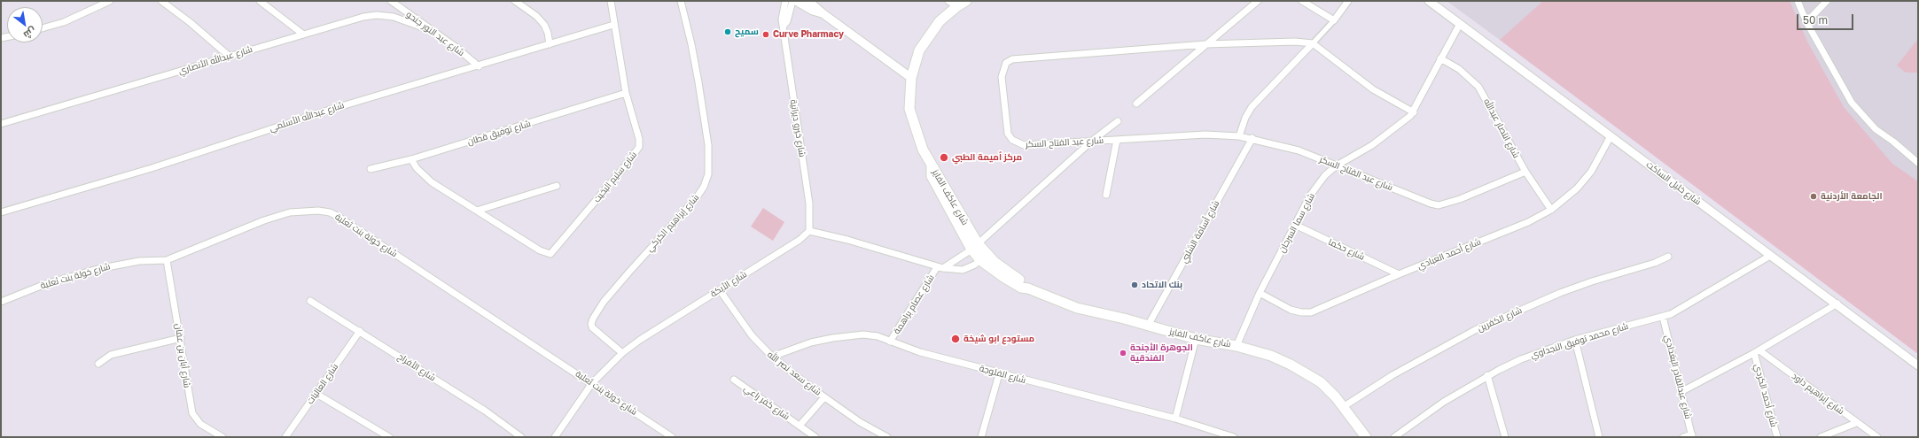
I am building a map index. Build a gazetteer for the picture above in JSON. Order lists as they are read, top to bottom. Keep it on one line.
{"streets":{"main road":["شارع عاكف الفايز"],"street":["شارع عبد النور جنحو","شارع عبدالله الأنصاري","شارع عبدالله الأسلمي","شارع خيرو ديرانية","شارع انتصار عبدالله","شارع توفيق قطان","شارع عبد الفتاح السكر","شارع سليم البخيت","شارع خليل الساكت","شارع إبراهيم الكركي","شارع سما السرحان","شارع أسامة الشلبي","شارع خولة بنت ثعلبة","شارع حكما","شارع أحمد العبادي","شارع الأيكة","شارع عصام براهمة","شارع الكفرين","شارع محمد توفيق النجداوي","شارع أبان بن عفان","شارع الأفراح","شارع سعد نصر الله","شارع الفلوجة","شارع عبدالقادر البغدادي","شارع العاليات","شارع إبراهيم داود","شارع أحمد الكردي","شارع كفر راعي"]},"crossings":[["شارع عبد النور جنحو","شارع عبدالله الأنصاري"],["شارع عبد النور جنحو","شارع عبدالله الأسلمي"],["شارع عبدالله الأسلمي","شارع سليم البخيت"],["شارع خيرو ديرانية","شارع الأيكة"],["شارع انتصار عبدالله","شارع عبد الفتاح السكر"],["شارع انتصار عبدالله","شارع سما السرحان"],["شارع انتصار عبدالله","شارع أحمد العبادي"],["شارع توفيق قطان","شارع سليم البخيت"],["شارع عبد الفتاح السكر","شارع سما السرحان"],["شارع عبد الفتاح السكر","شارع أسامة الشلبي"],["شارع خليل الساكت","شارع سما السرحان"],["شارع خليل الساكت","شارع أحمد العبادي"],["شارع خليل الساكت","شارع محمد توفيق النجداوي"],["شارع عاكف الفايز","شارع سما السرحان"],["شارع عاكف الفايز","شارع أسامة الشلبي"],["شارع عاكف الفايز","شارع الكفرين"],["شارع إبراهيم الكركي","شارع الأيكة"],["شارع سما السرحان","شارع حكما"],["شارع سما السرحان","شارع أحمد العبادي"],["شارع خولة بنت ثعلبة","شارع الأيكة"],["شارع خولة بنت ثعلبة","شارع أبان بن عفان"],["شارع حكما","شارع أحمد العبادي"],["شارع الأيكة","شارع سعد نصر الله"],["شارع عصام براهمة","شارع الفلوجة"],["شارع محمد توفيق النجداوي","شارع عبدالقادر البغدادي"],["شارع الأفراح","شارع العاليات"],["شارع سعد نصر الله","شارع الفلوجة"],["شارع إبراهيم داود","شارع أحمد الكردي"]],"places":["سميح","Curve Pharmacy","مركز أميمة الطبي","الجامعة الأردنية","بنك الاتحاد","مستودع ابو شيخة","الجوهرة الأجنحة الفندقية"],"scale_bar":"50 m","north":"bottom right"}
